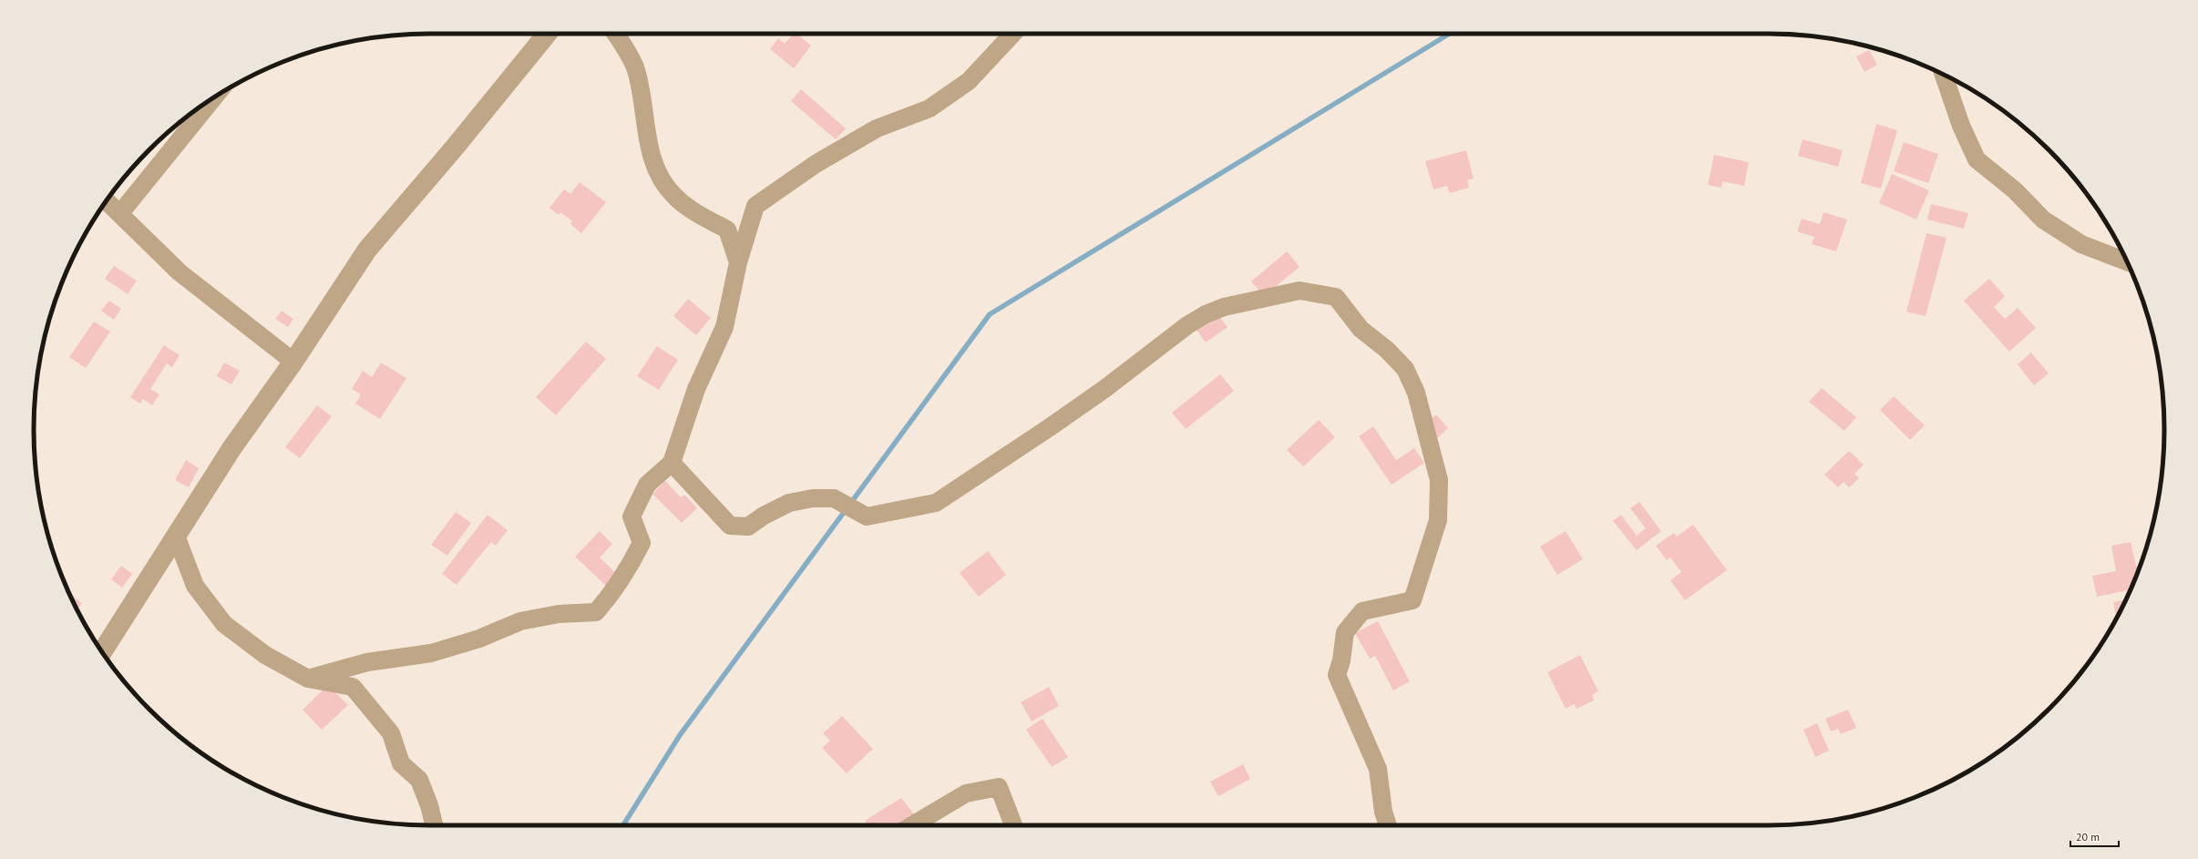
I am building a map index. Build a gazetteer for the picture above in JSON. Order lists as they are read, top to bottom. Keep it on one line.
{"scale_bar":"20 m"}
